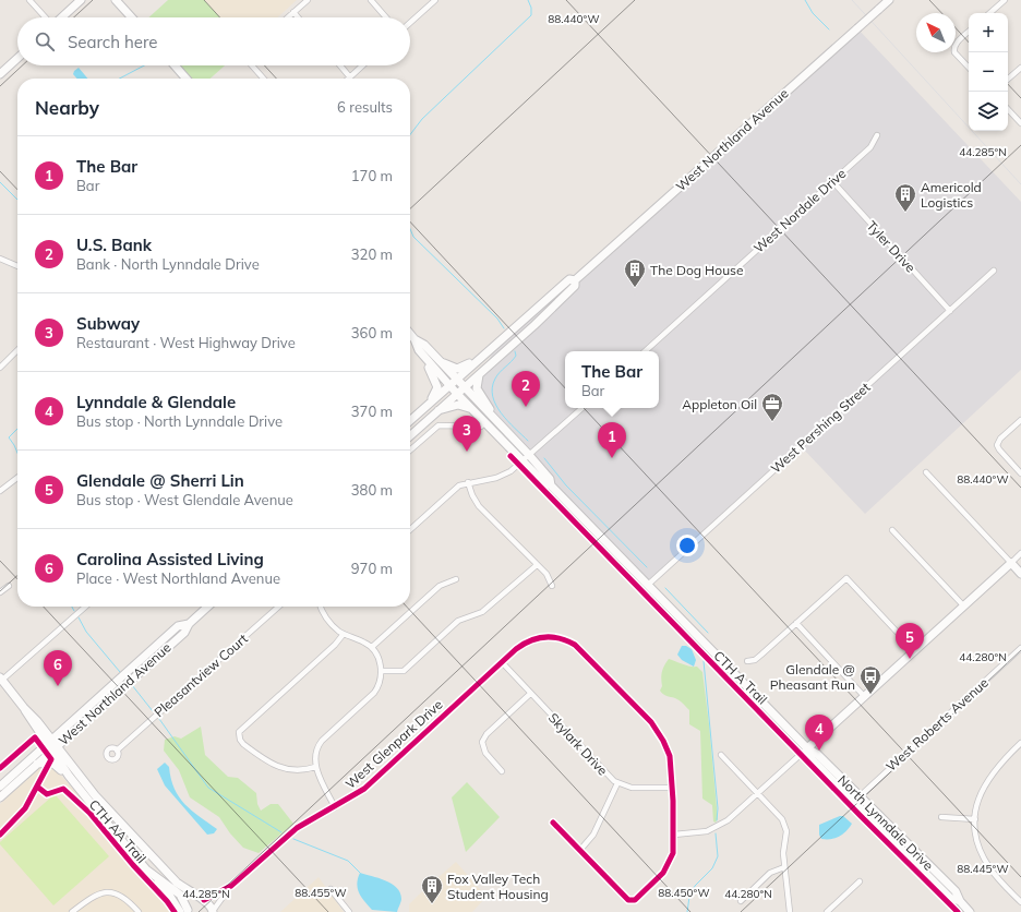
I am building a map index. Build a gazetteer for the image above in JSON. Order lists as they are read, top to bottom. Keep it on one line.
{"streets":{"main road":["West Northland Avenue","North Lynndale Drive"],"street":["West Nordale Drive","Tyler Drive","West Pershing Street","Pleasantview Court","West Roberts Avenue","West Glenpark Drive","Skylark Drive"],"cycle path":["CTH A Trail","CTH AA Trail"]},"crossings":[["West Northland Avenue","North Lynndale Drive"],["West Nordale Drive","Tyler Drive"],["Tyler Drive","West Pershing Street"],["West Pershing Street","North Lynndale Drive"],["West Roberts Avenue","North Lynndale Drive"],["West Glenpark Drive","Skylark Drive"]],"places":{"building":["Americold Logistics","The Dog House","Fox Valley Tech Student Housing"],"office":["Appleton Oil"],"bus stop":["Glendale @ Pheasant Run"]},"north":"top left","page":{"map_buttons":["+","−"],"search":"Search here","heading":["Nearby","6 results"],"list":[{"mark":"1","name":"The Bar","note":"Bar","value":"170 m"},{"mark":"2","name":"U.S. Bank","note":"Bank · North Lynndale Drive","value":"320 m"},{"mark":"3","name":"Subway","note":"Restaurant · West Highway Drive","value":"360 m"},{"mark":"4","name":"Lynndale & Glendale","note":"Bus stop · North Lynndale Drive","value":"370 m"},{"mark":"5","name":"Glendale @ Sherri Lin","note":"Bus stop · West Glendale Avenue","value":"380 m"},{"mark":"6","name":"Carolina Assisted Living","note":"Place · West Northland Avenue","value":"970 m"}],"popup":["The Bar","Bar"],"pins":["2","3","1","5","6","4"]},"coordinates":["88.440°W","44.285°N","44.280°N","88.445°W","88.455°W","88.450°W"]}
